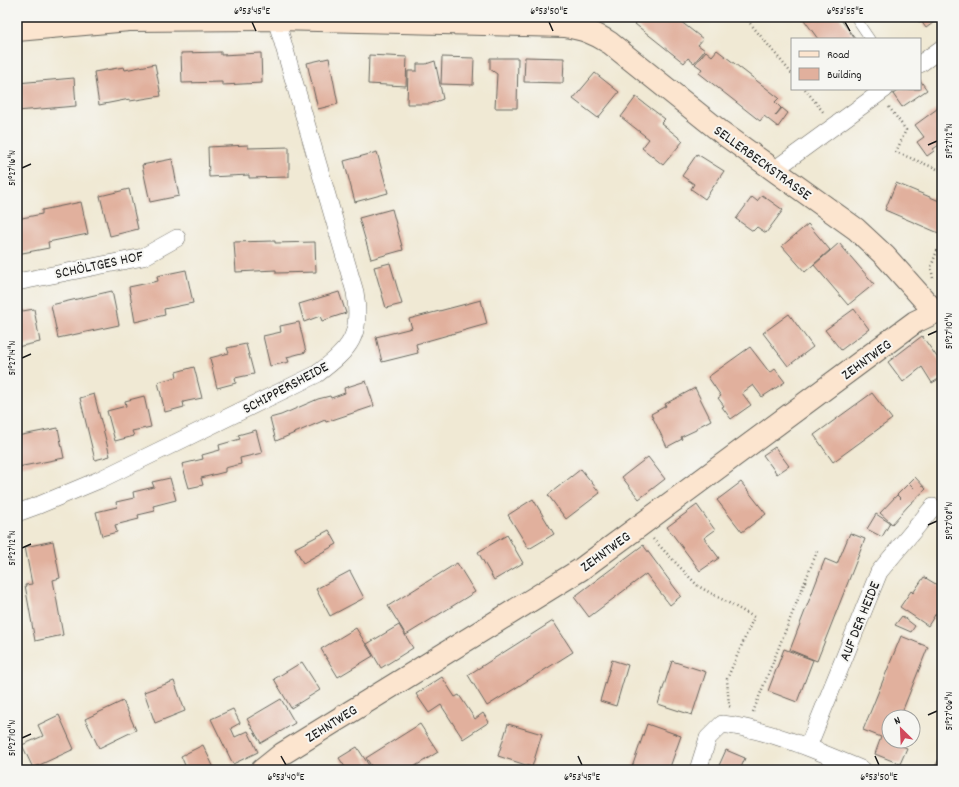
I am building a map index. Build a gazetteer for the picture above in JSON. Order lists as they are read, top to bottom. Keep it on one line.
{"streets":{"street":["SELLERBECKSTRASSE","SCHÖLTGES HOF","ZEHNTWEG","SCHIPPERSHEIDE","AUF DER HEIDE"]},"crossings":[["SELLERBECKSTRASSE","ZEHNTWEG"],["SELLERBECKSTRASSE","SCHIPPERSHEIDE"]],"legend":["Road","Building"],"north":"top left","coordinates":["6°53'45\"E","6°53'50\"E","6°53'55\"E","51°27'12\"N","51°27'16\"N","51°27'10\"N","51°27'14\"N","51°27'08\"N","51°27'06\"N","6°53'40\"E"]}
